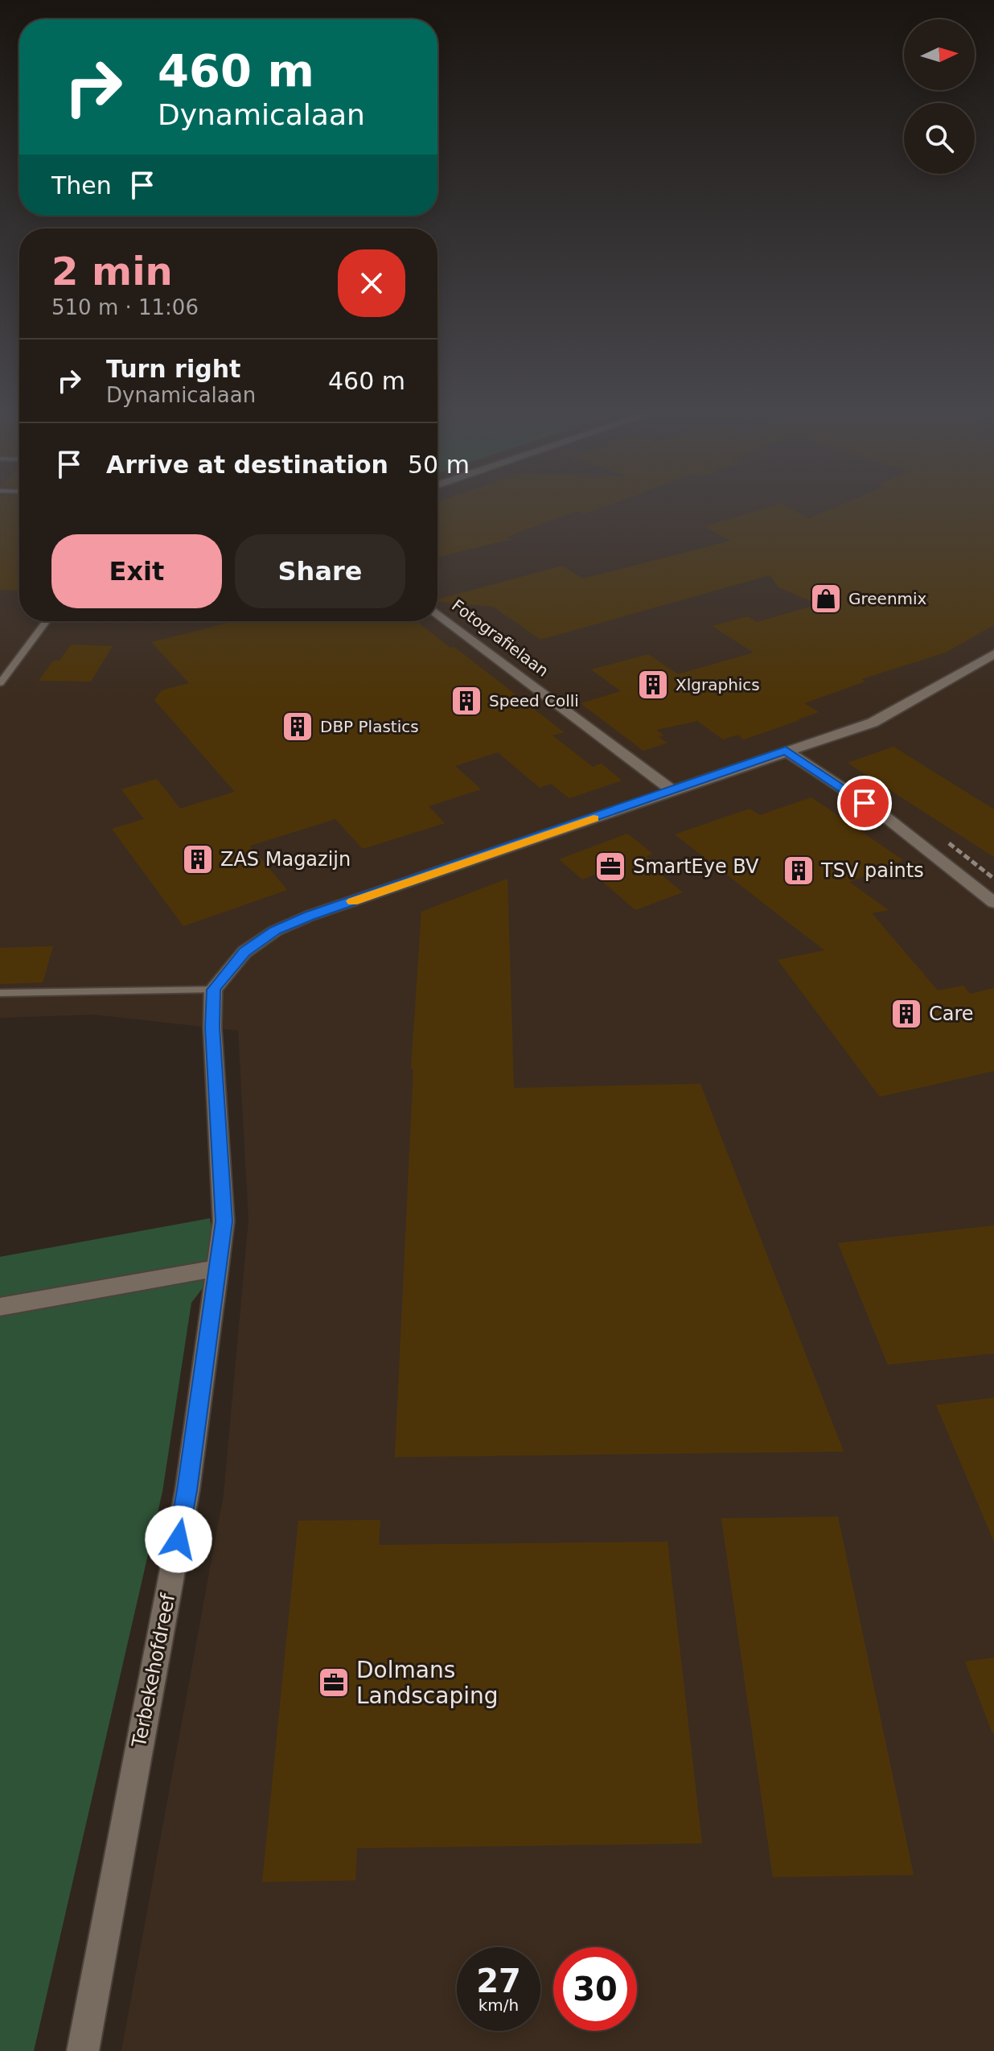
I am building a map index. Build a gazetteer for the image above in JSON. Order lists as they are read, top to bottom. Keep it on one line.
{"streets":{"street":["Fotografielaan","Terbekehofdreef"]},"places":{"shop":["Greenmix"],"building":["Xlgraphics","Speed Colli","DBP Plastics","ZAS Magazijn","TSV paints","Care"],"office":["SmartEye BV","Dolmans Landscaping"]},"north":"right","page":{"turn":["460 m","Dynamicalaan"],"then":"Then","heading":["2 min","510 m · 11:06"],"list":[{"name":"Turn right","note":"Dynamicalaan","value":"460 m"},{"name":"Arrive at destination","value":"50 m"}],"buttons":["Exit","Share"],"speed":"27 km/h","limit":"30"}}
